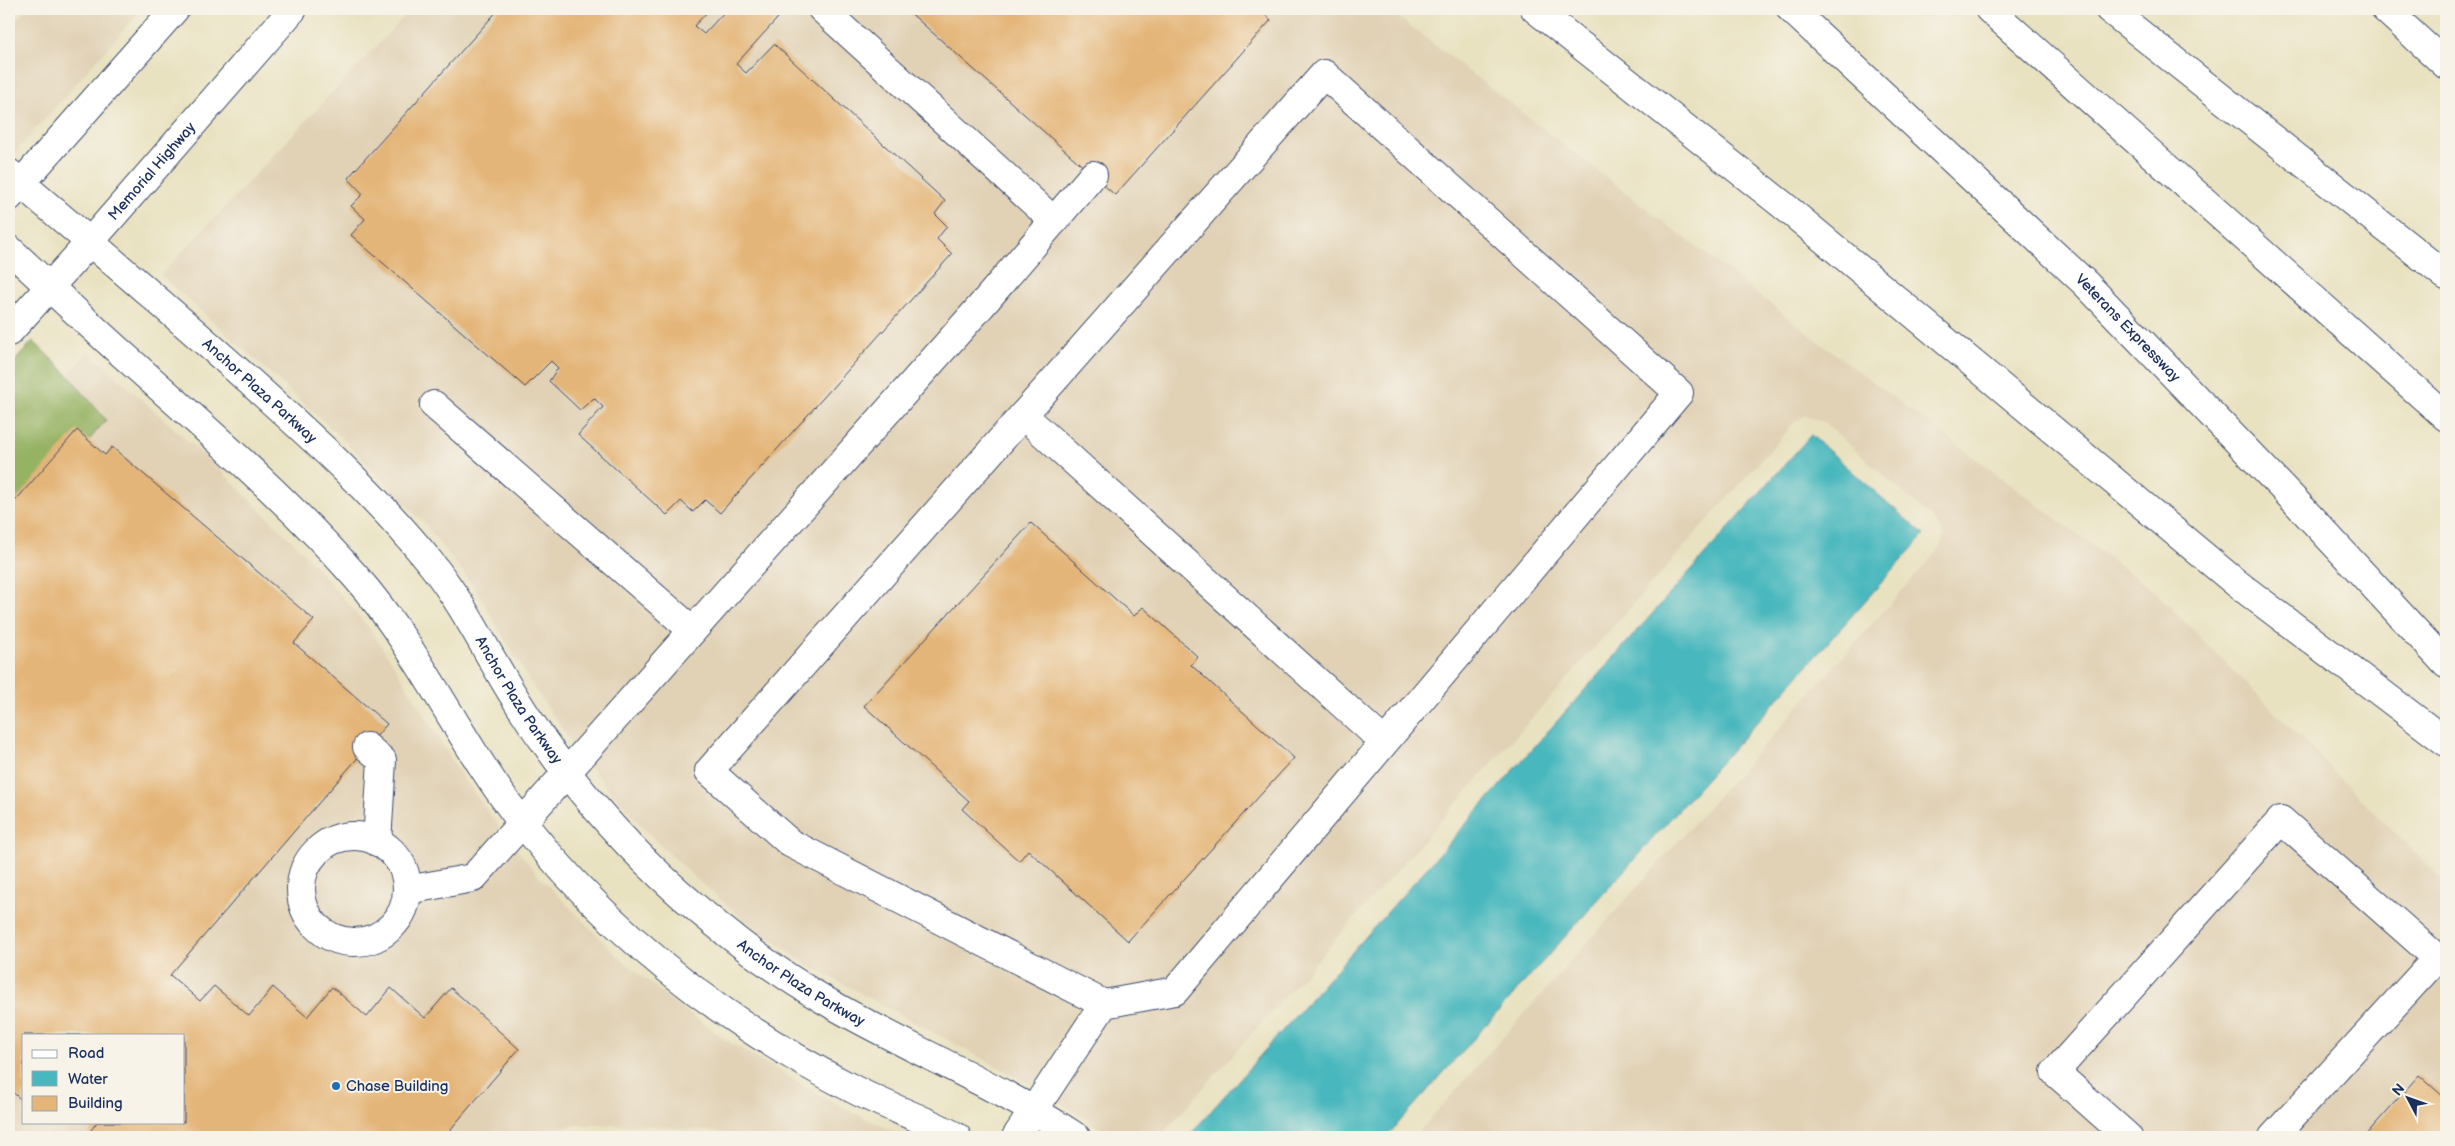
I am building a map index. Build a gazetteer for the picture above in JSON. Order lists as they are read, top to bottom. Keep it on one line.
{"streets":{"main road":["Memorial Highway","Veterans Expressway","Anchor Plaza Parkway"]},"crossings":[["Memorial Highway","Anchor Plaza Parkway"]],"places":["Chase Building"],"legend":["Road","Water","Building"],"north":"top left"}
